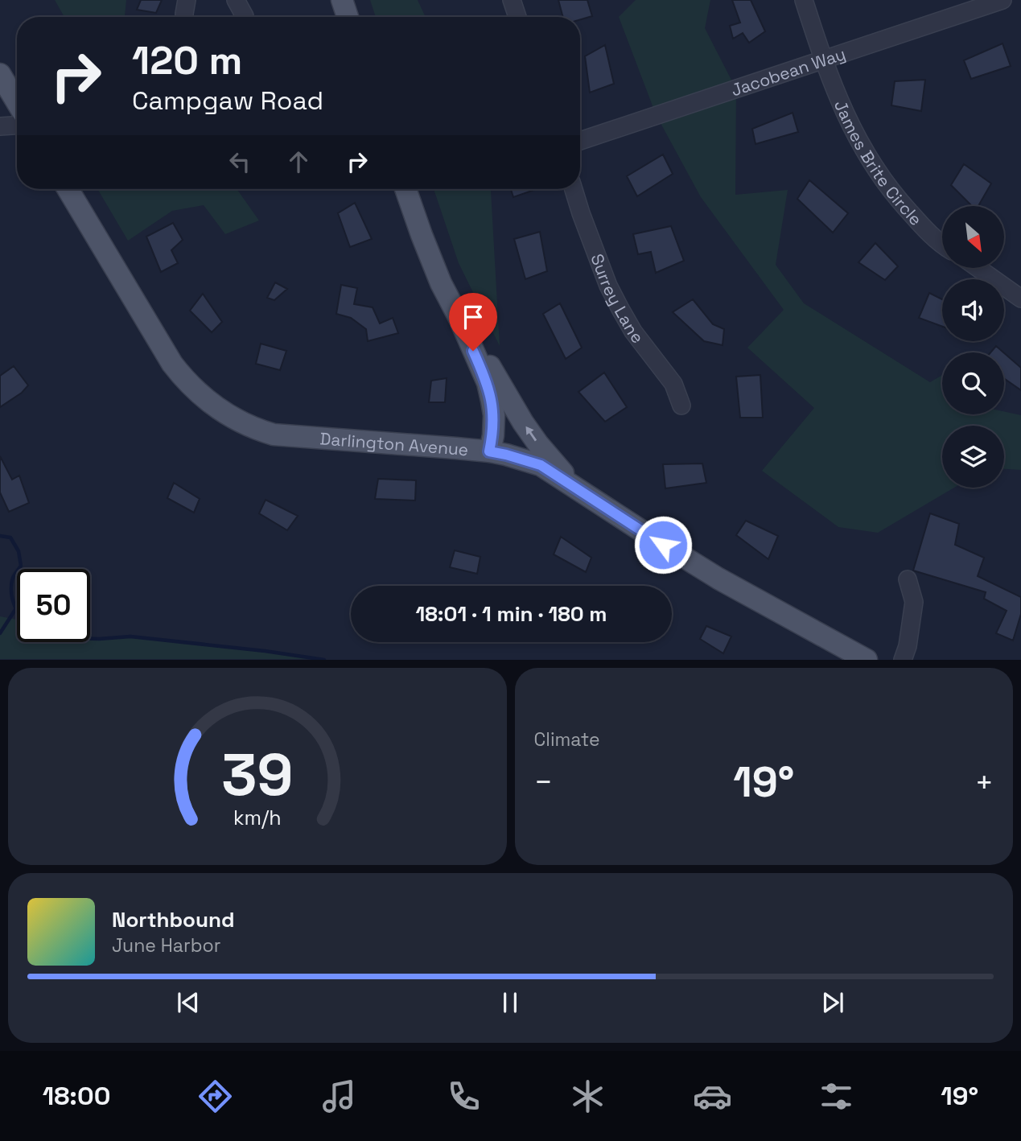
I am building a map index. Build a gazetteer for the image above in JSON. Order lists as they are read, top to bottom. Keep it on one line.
{"streets":{"main road":["Darlington Avenue"],"street":["Jacobean Way","James Brite Circle","Surrey Lane"]},"crossings":[["Jacobean Way","James Brite Circle"]],"north":"bottom right","page":{"turn":["120 m","Campgaw Road"],"limit":"50","trip":"18:01 · 1 min · 180 m","tile":"Climate","heat":["−","19°","+"],"song":["Northbound","June Harbor"],"tabs":["18:00","19°"],"gauge":["39","km/h"]}}
